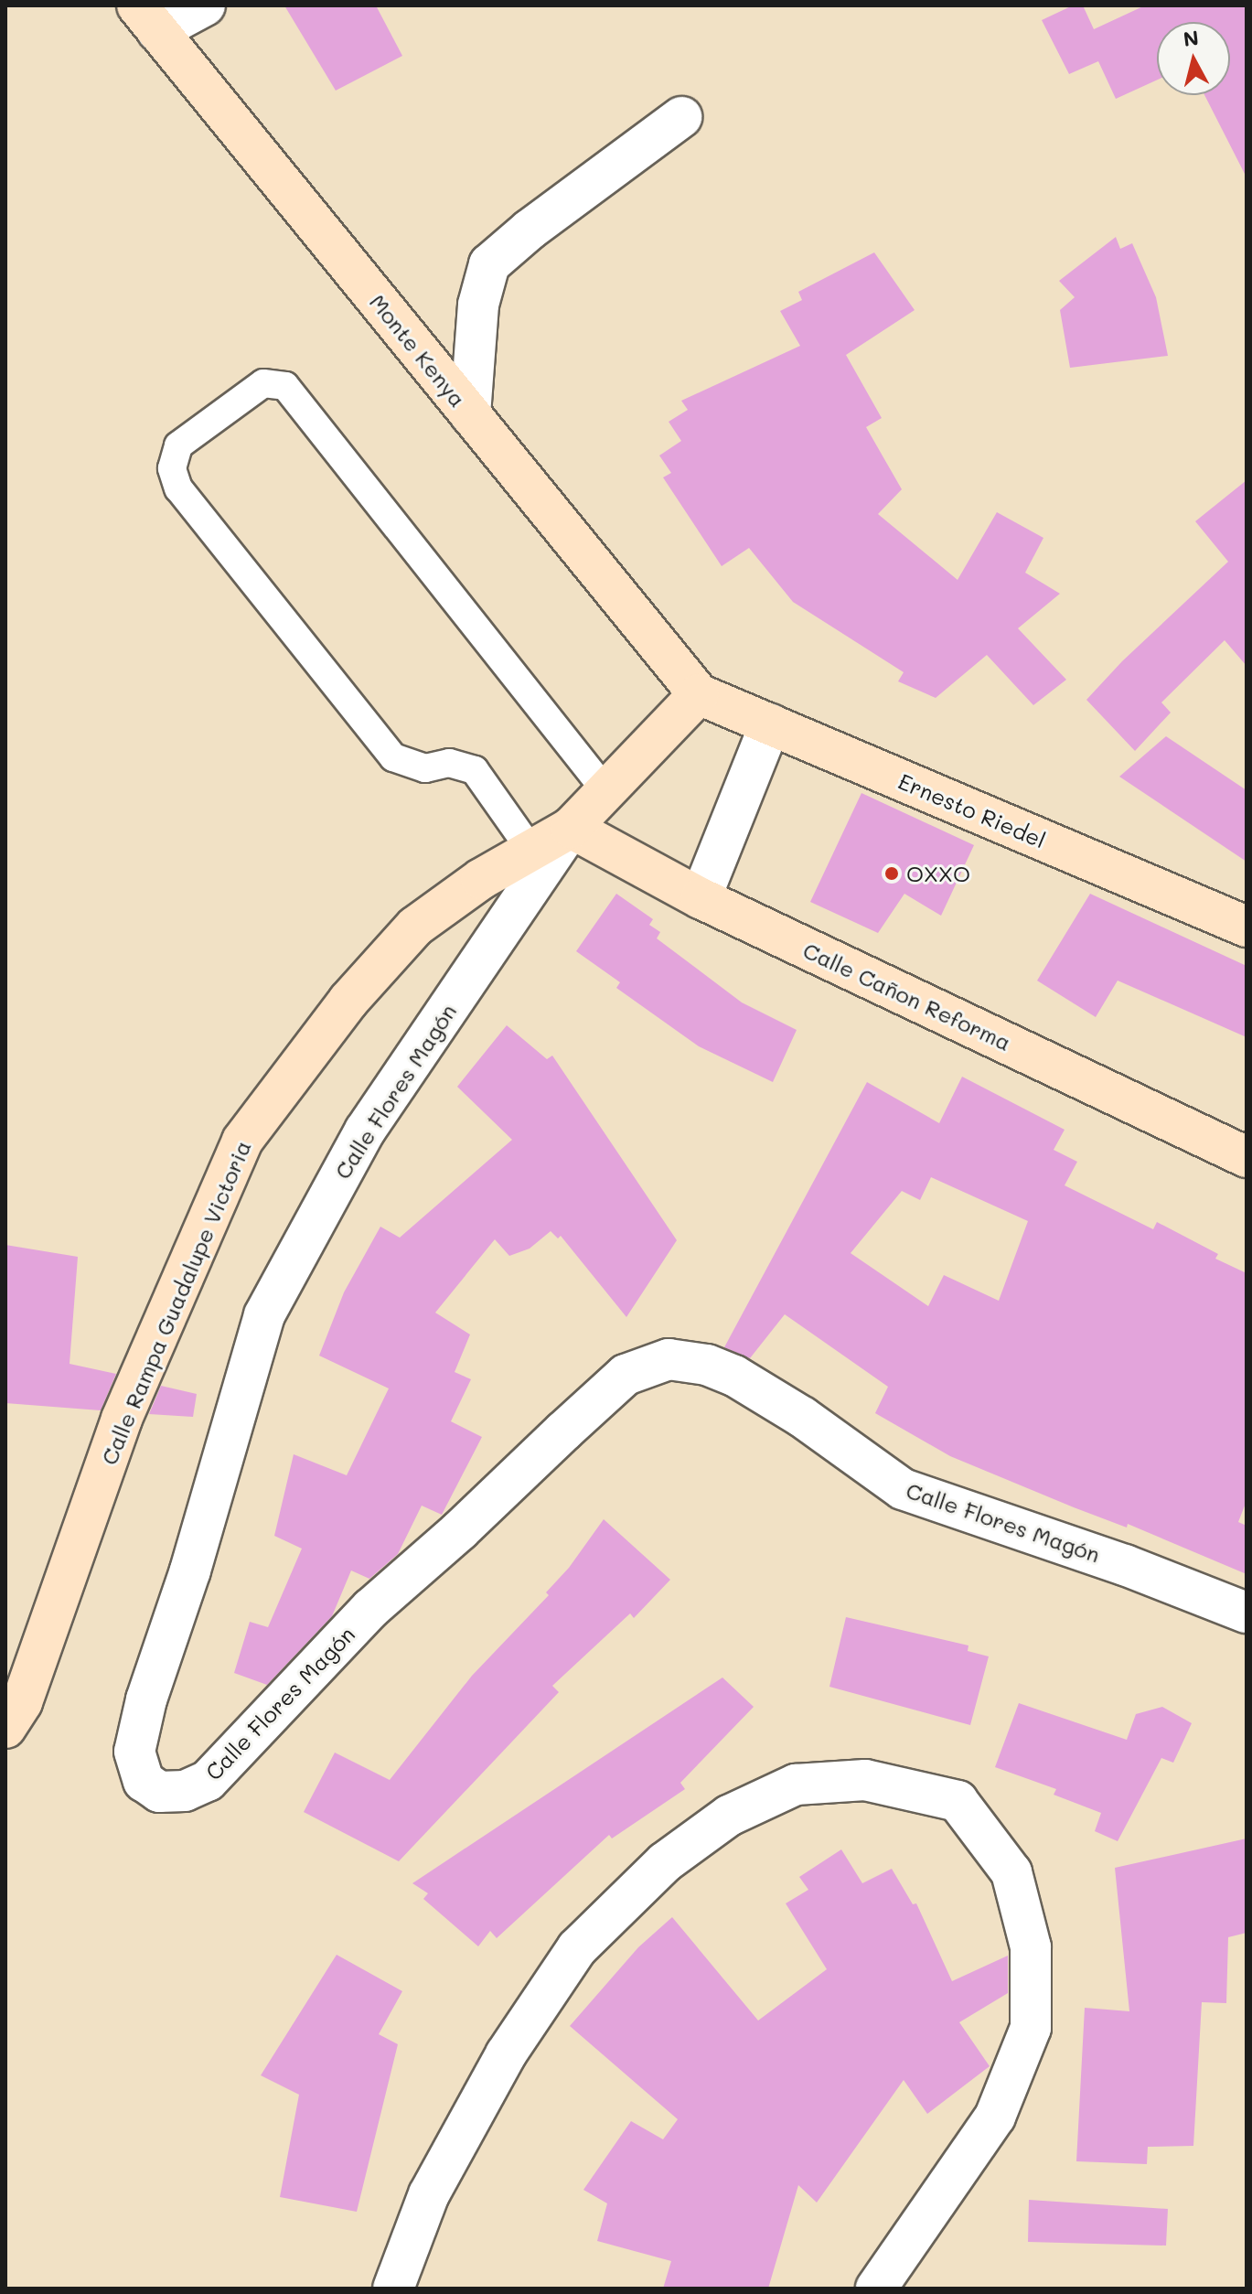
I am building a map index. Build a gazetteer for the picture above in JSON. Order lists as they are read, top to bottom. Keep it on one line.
{"streets":{"main road":["Monte Kenya","Ernesto Riedel","Calle Cañon Reforma","Calle Flores Magón","Calle Rampa Guadalupe Victoria"]},"crossings":[["Monte Kenya","Ernesto Riedel"],["Monte Kenya","Calle Flores Magón"],["Ernesto Riedel","Calle Flores Magón"],["Calle Cañon Reforma","Calle Flores Magón"],["Calle Cañon Reforma","Calle Rampa Guadalupe Victoria"],["Calle Flores Magón","Calle Rampa Guadalupe Victoria"]],"places":["OXXO"],"north":"top"}
